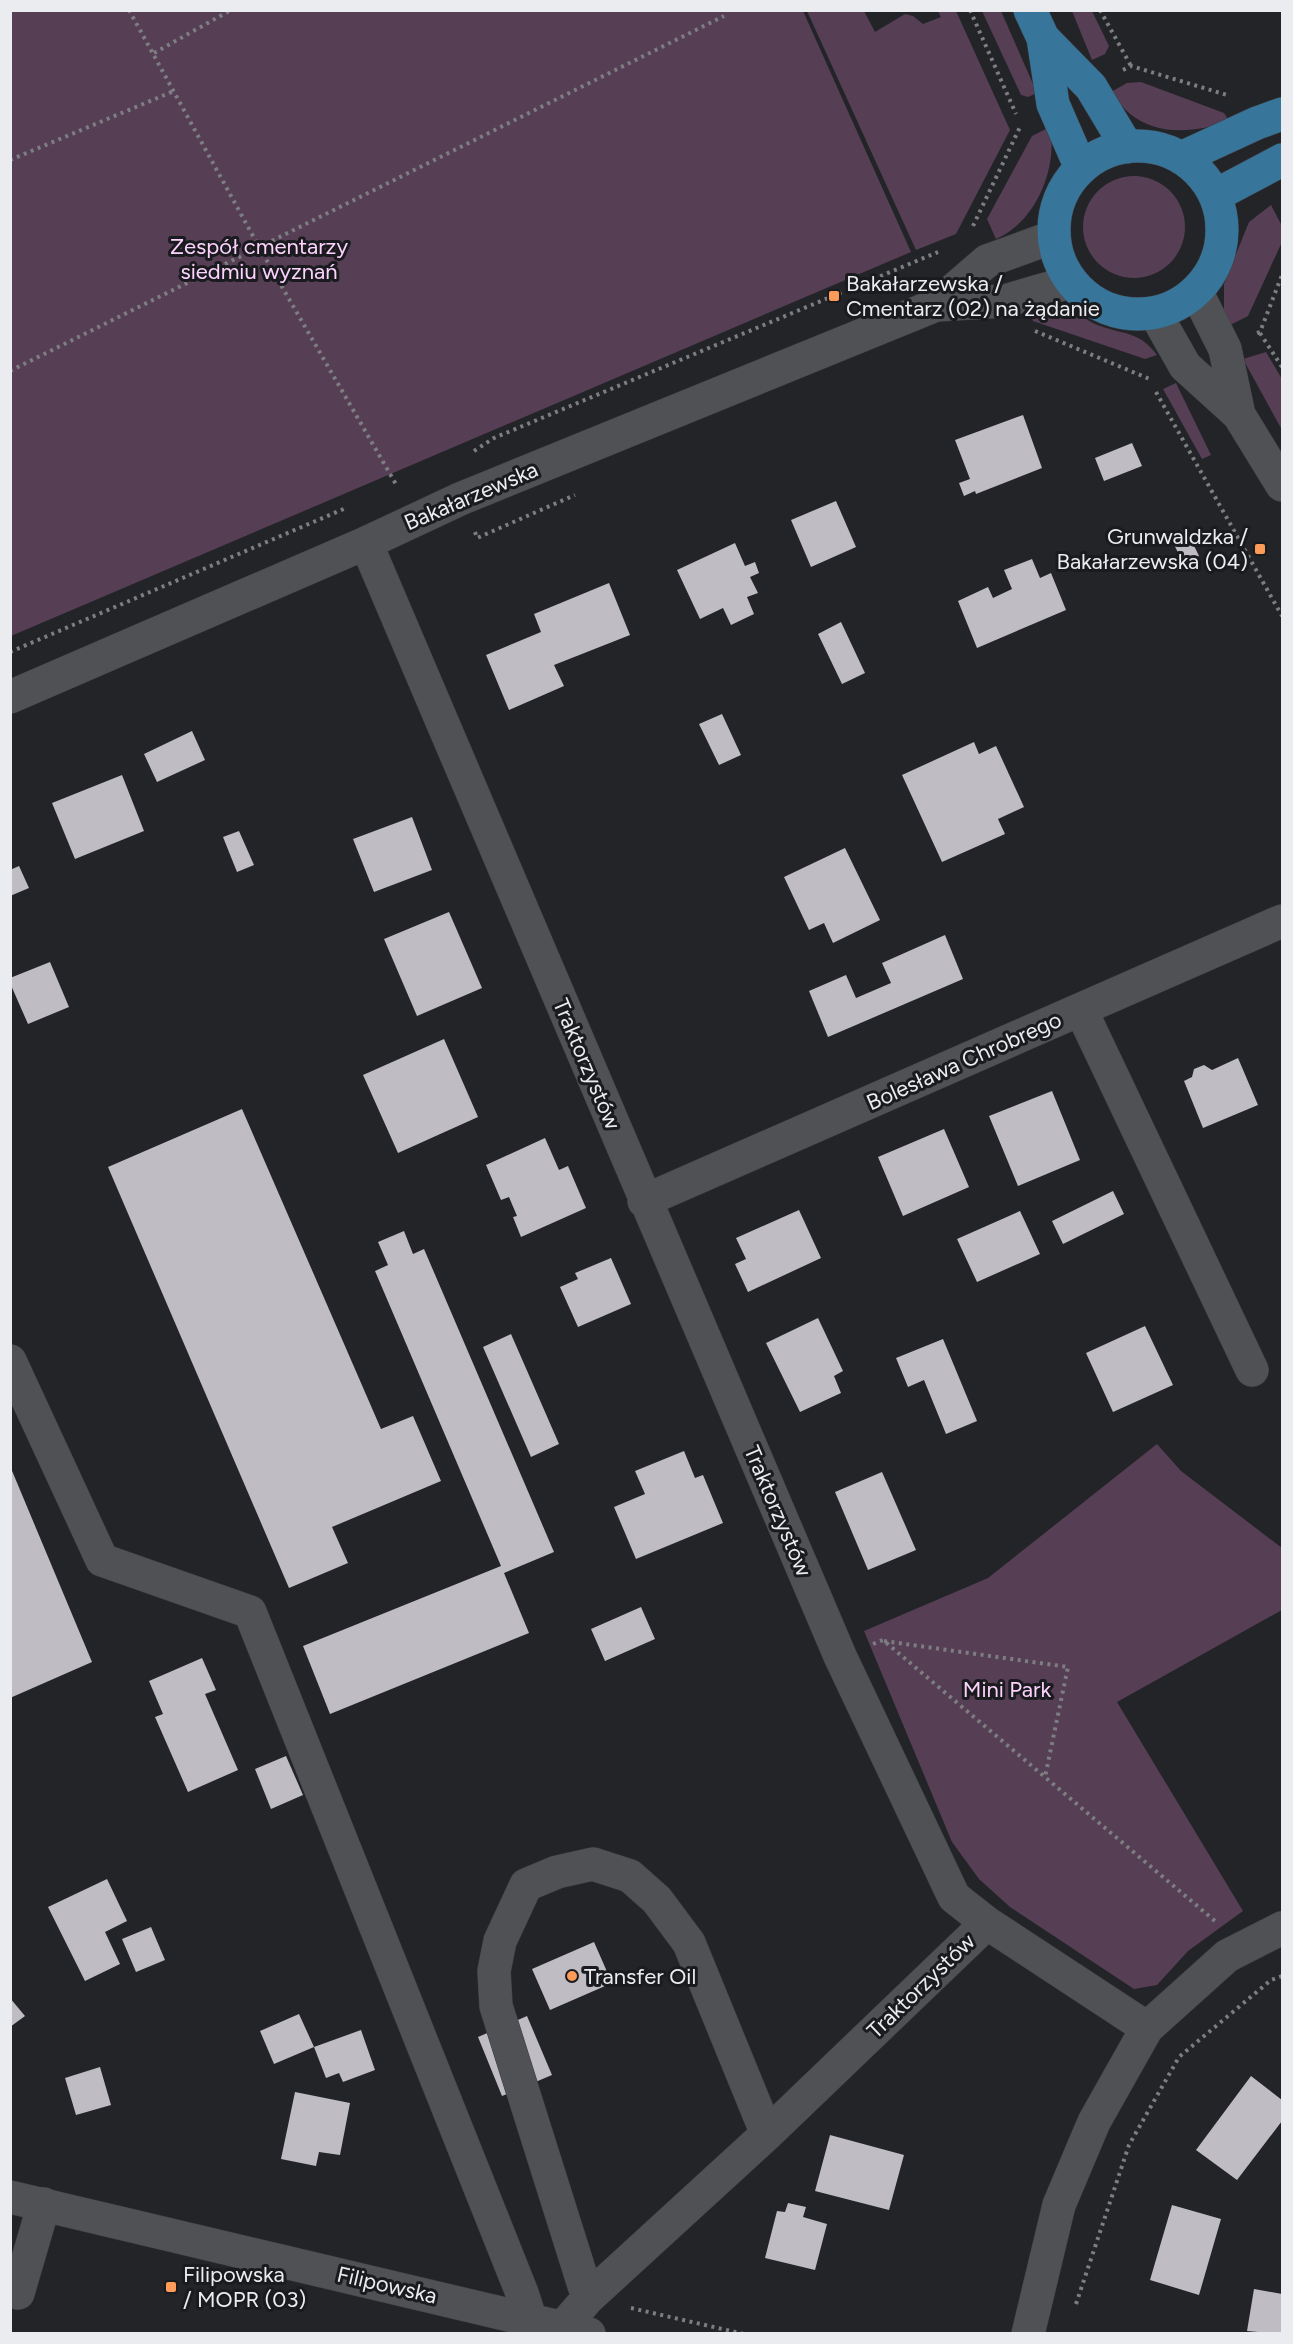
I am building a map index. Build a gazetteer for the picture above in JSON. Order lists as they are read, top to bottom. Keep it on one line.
{"streets":{"street":["Bakałarzewska","Bolesława Chrobrego","Traktorzystów","Filipowska"]},"crossings":[["Bakałarzewska","Traktorzystów"],["Bolesława Chrobrego","Traktorzystów"],["Traktorzystów","Filipowska"]],"parks":["Zespół cmentarzy siedmiu wyznań","Mini Park"],"places":{"transit":["Bakałarzewska / Cmentarz (02) na żądanie","Grunwaldzka / Bakałarzewska (04)","Filipowska / MOPR (03)"],"other":["Transfer Oil"]}}
